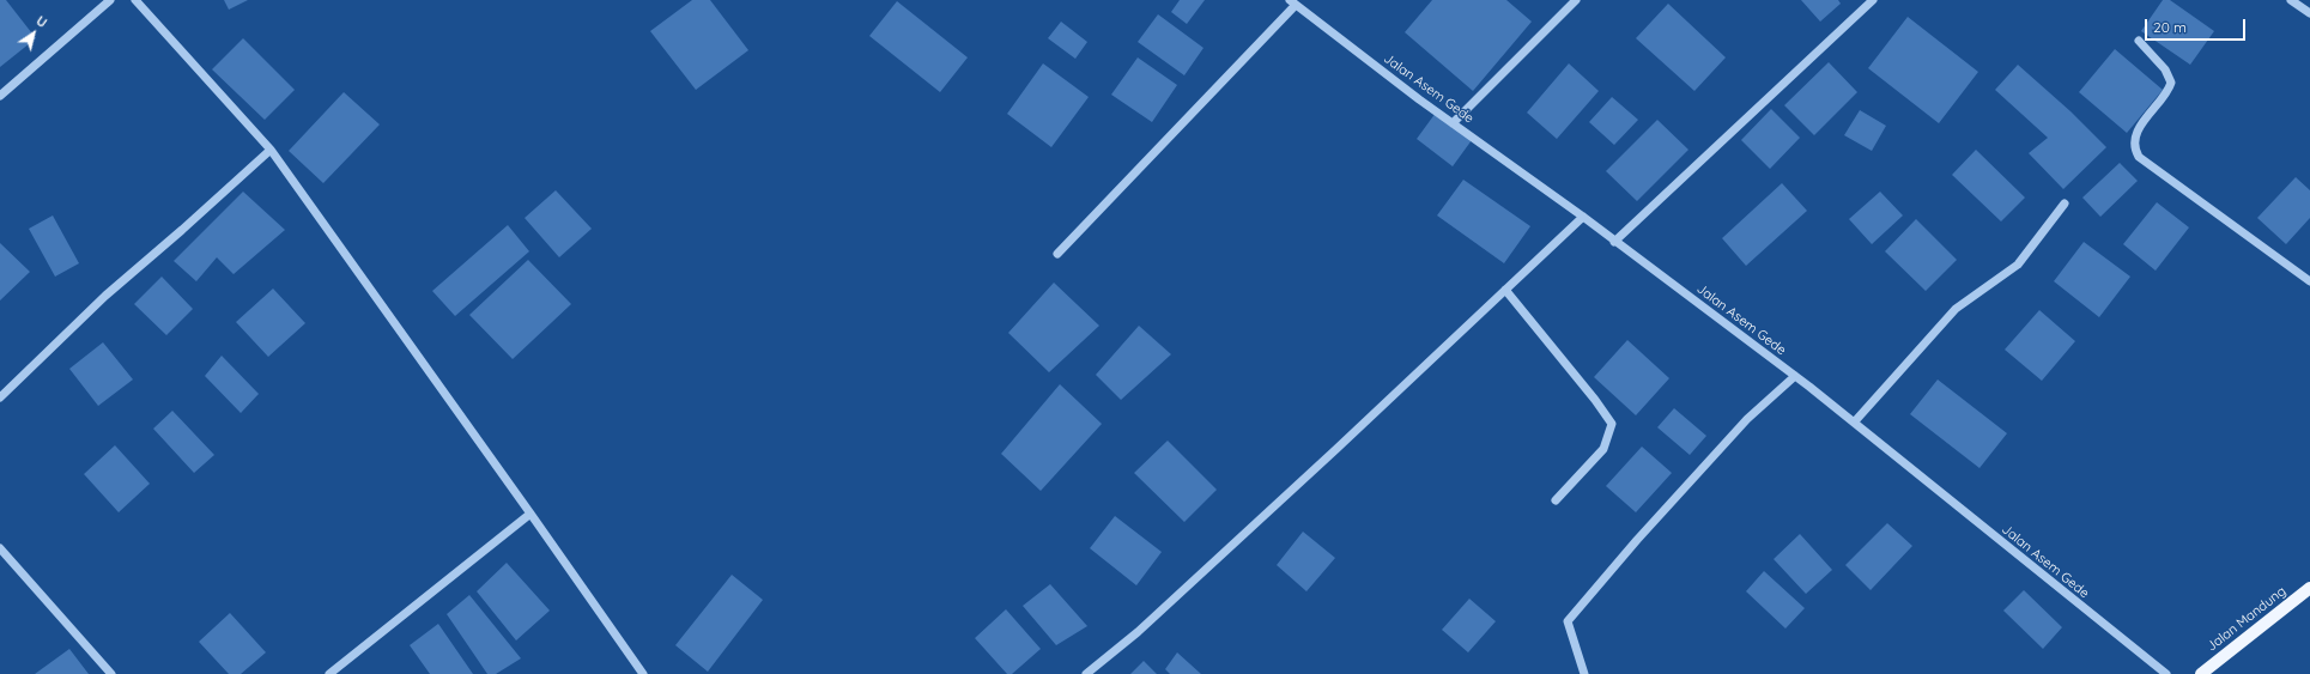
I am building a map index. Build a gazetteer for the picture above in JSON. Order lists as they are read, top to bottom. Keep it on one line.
{"streets":{"main road":["Jalan Mandung"],"street":["Jalan Asem Gede"]},"scale_bar":"20 m","north":"top right"}
